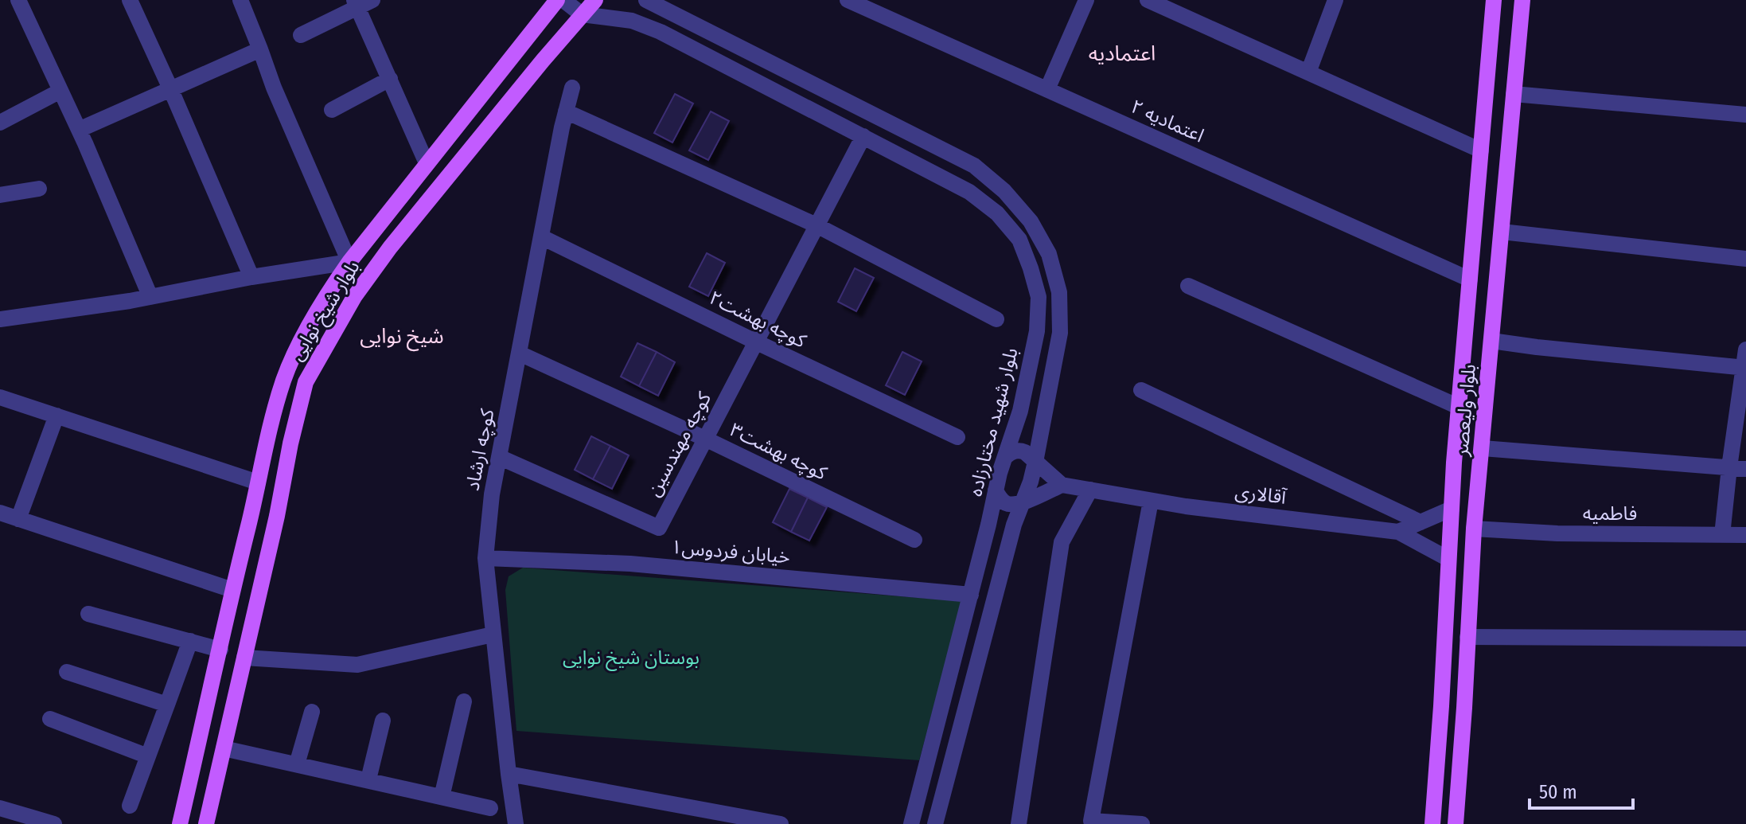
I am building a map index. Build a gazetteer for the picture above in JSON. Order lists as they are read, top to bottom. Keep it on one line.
{"streets":{"main road":["بلوار شیخ نوایی","بلوار ولیعصر"],"street":["اعتمادیه ۲","کوچه بهشت۲","بلوار شهید مختارزاده","کوچه مهندسین","کوچه ارشاد","کوچه بهشت۳","آقالاری","فاطمیه","خیابان فردوس۱"]},"crossings":[["اعتمادیه ۲","بلوار ولیعصر"],["بلوار شیخ نوایی","بلوار شهید مختارزاده"],["کوچه بهشت۲","کوچه مهندسین"],["کوچه بهشت۲","کوچه ارشاد"],["بلوار ولیعصر","فاطمیه"],["بلوار شهید مختارزاده","کوچه مهندسین"],["بلوار شهید مختارزاده","خیابان فردوس۱"],["کوچه مهندسین","کوچه ارشاد"],["کوچه مهندسین","کوچه بهشت۳"],["کوچه ارشاد","کوچه بهشت۳"],["کوچه ارشاد","خیابان فردوس۱"]],"districts":["اعتمادیه","شیخ نوایی"],"parks":["بوستان شیخ نوایی"],"scale_bar":"50 m"}
